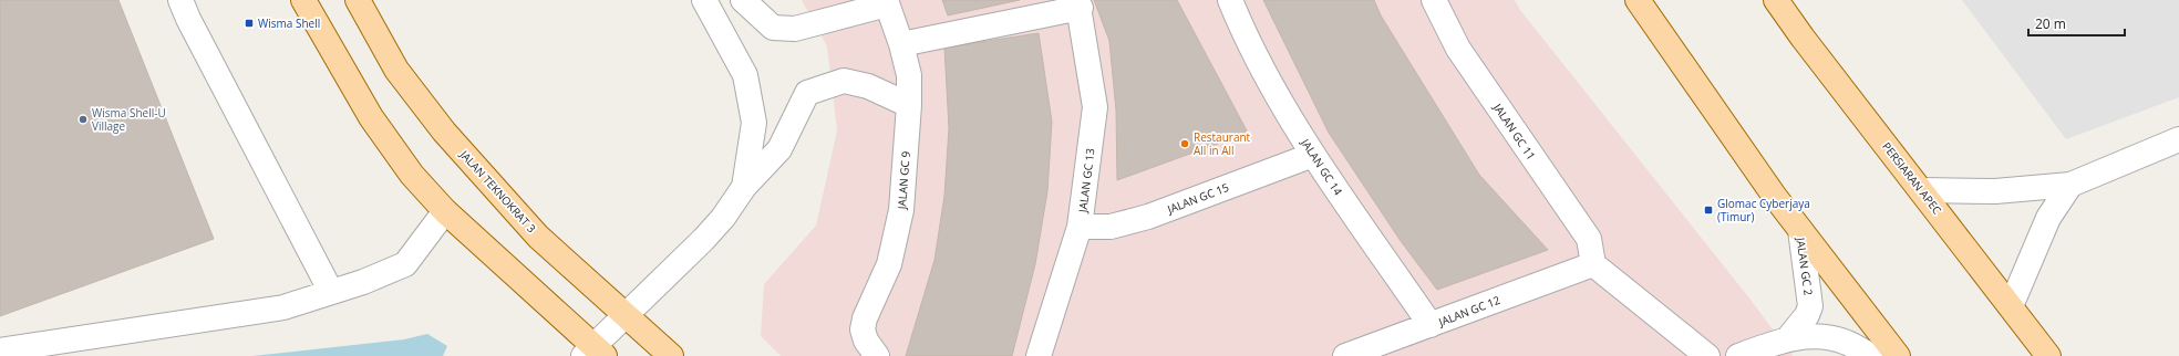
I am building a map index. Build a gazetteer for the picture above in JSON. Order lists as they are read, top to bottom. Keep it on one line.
{"streets":{"main road":["PERSIARAN APEC","JALAN TEKNOKRAT 3"],"street":["JALAN GC 11","JALAN GC 14","JALAN GC 9","JALAN GC 13","JALAN GC 15","JALAN GC 2","JALAN GC 12"]},"crossings":[["JALAN GC 11","JALAN GC 12"],["JALAN GC 14","JALAN GC 15"],["JALAN GC 14","JALAN GC 12"],["JALAN GC 13","JALAN GC 15"]],"places":{"transit":["Wisma Shell","Glomac Cyberjaya (Timur)"],"other":["Wisma Shell-U Village","Restaurant All in All"]},"scale_bar":"20 m"}
